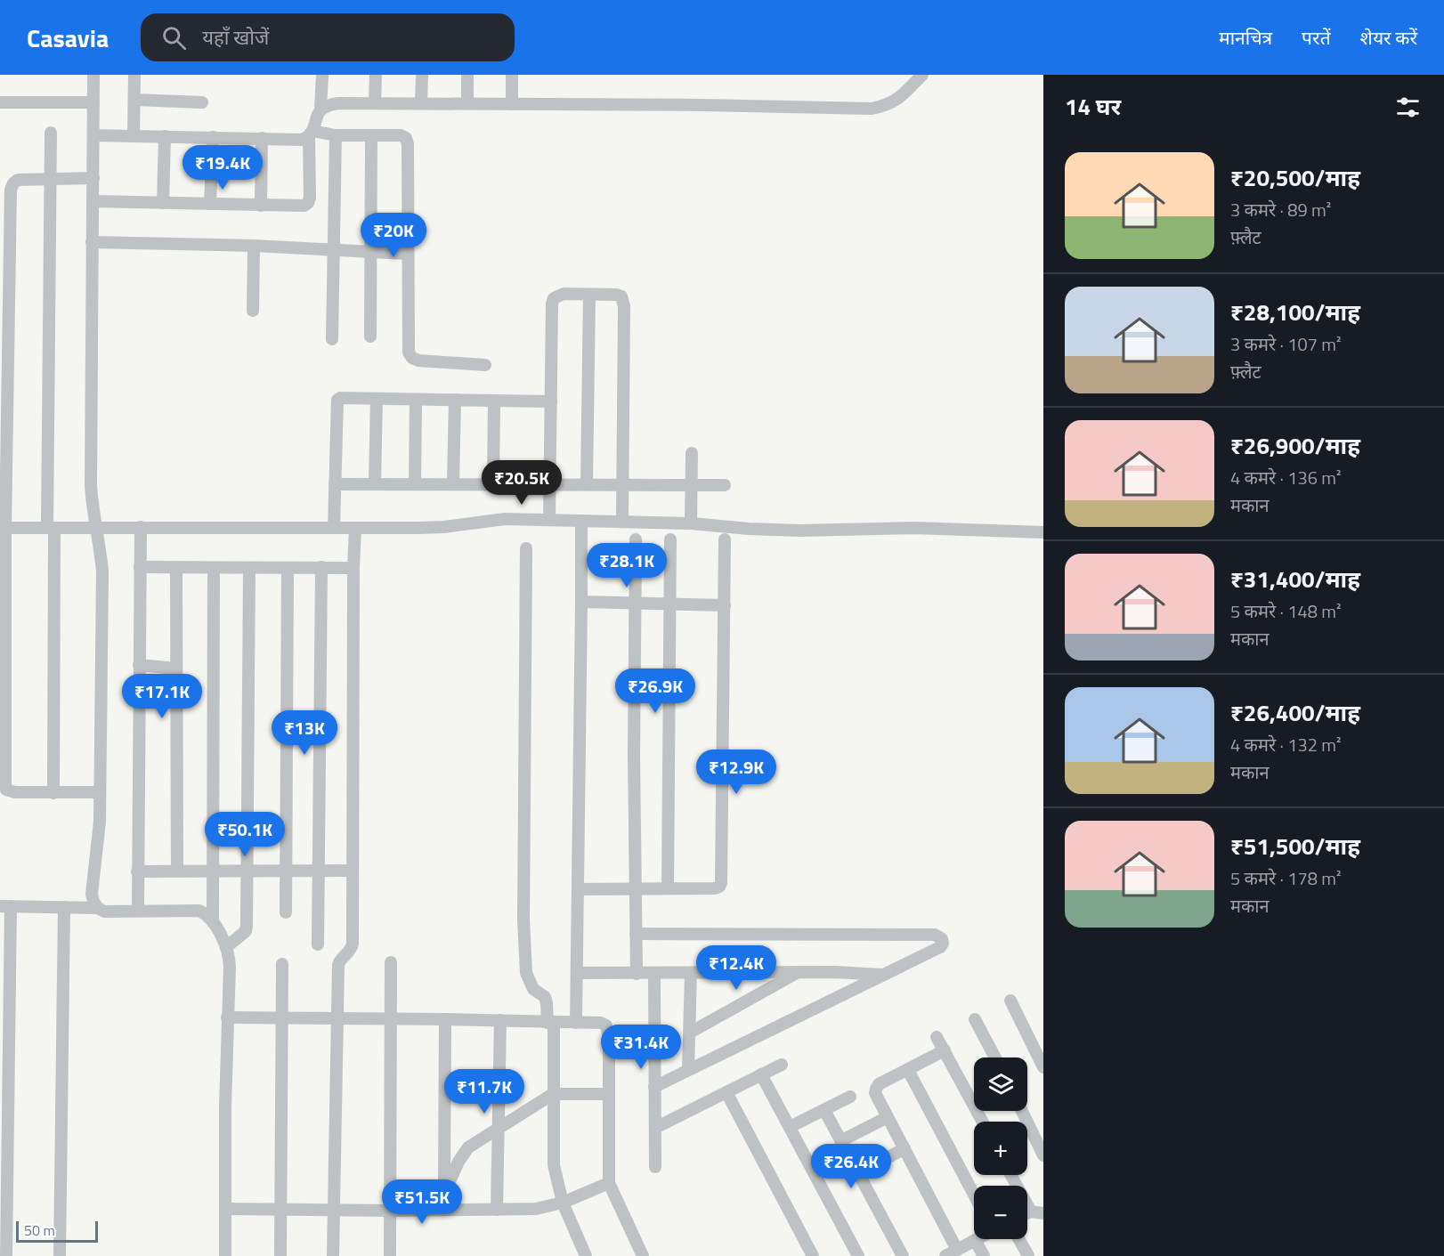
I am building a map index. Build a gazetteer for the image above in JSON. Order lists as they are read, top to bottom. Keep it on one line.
{"scale_bar":"50 m","page":{"header":"Casavia","search":"यहाँ खोजें","nav":["मानचित्र","परतें","शेयर करें"],"heading":"14 घर","list":[{"name":"₹20,500/माह","note":"3 कमरे · 89 m² · फ़्लैट"},{"name":"₹28,100/माह","note":"3 कमरे · 107 m² · फ़्लैट"},{"name":"₹26,900/माह","note":"4 कमरे · 136 m² · मकान"},{"name":"₹31,400/माह","note":"5 कमरे · 148 m² · मकान"},{"name":"₹26,400/माह","note":"4 कमरे · 132 m² · मकान"},{"name":"₹51,500/माह","note":"5 कमरे · 178 m² · मकान"}],"price":["₹19.4K","₹20K","₹20.5K","₹28.1K","₹26.9K","₹17.1K","₹13K","₹12.9K","₹50.1K","₹12.4K","₹31.4K","₹11.7K","₹26.4K","₹51.5K"],"map_buttons":["+","−"],"scale":"50 m"}}
